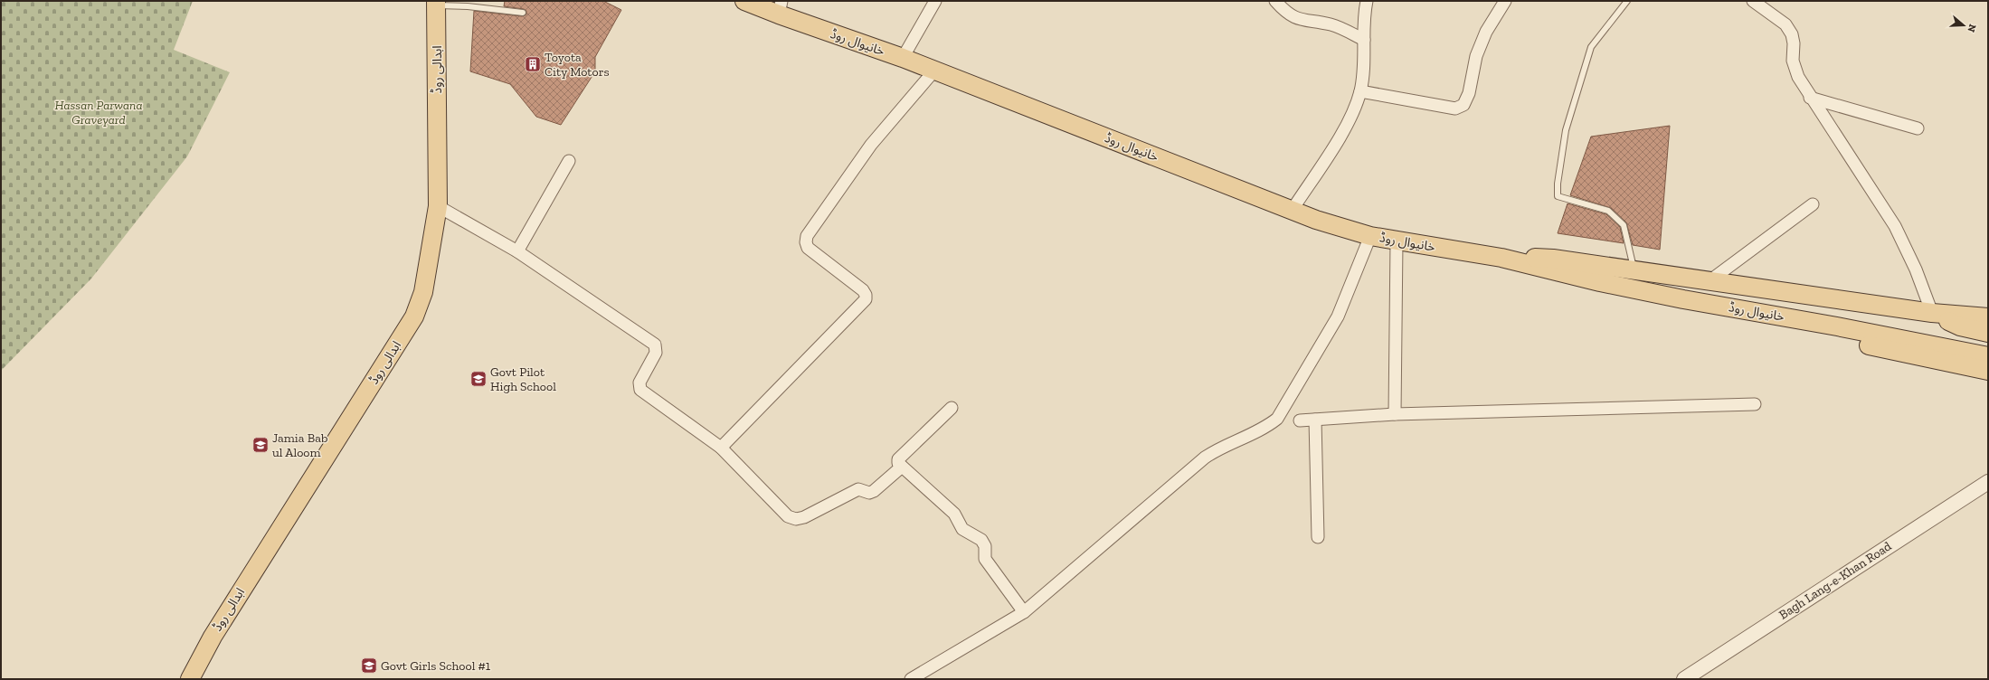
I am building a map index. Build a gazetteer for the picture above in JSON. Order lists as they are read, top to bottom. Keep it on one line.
{"streets":{"main road":["خانیوال روڈ","ابدالی روڈ"],"street":["Bagh Lang-e-Khan Road"]},"parks":["Hassan Parwana Graveyard"],"places":{"building":["Toyota City Motors"],"school or university":["Govt Pilot High School","Jamia Bab ul Aloom","Govt Girls School #1"]},"north":"right"}
